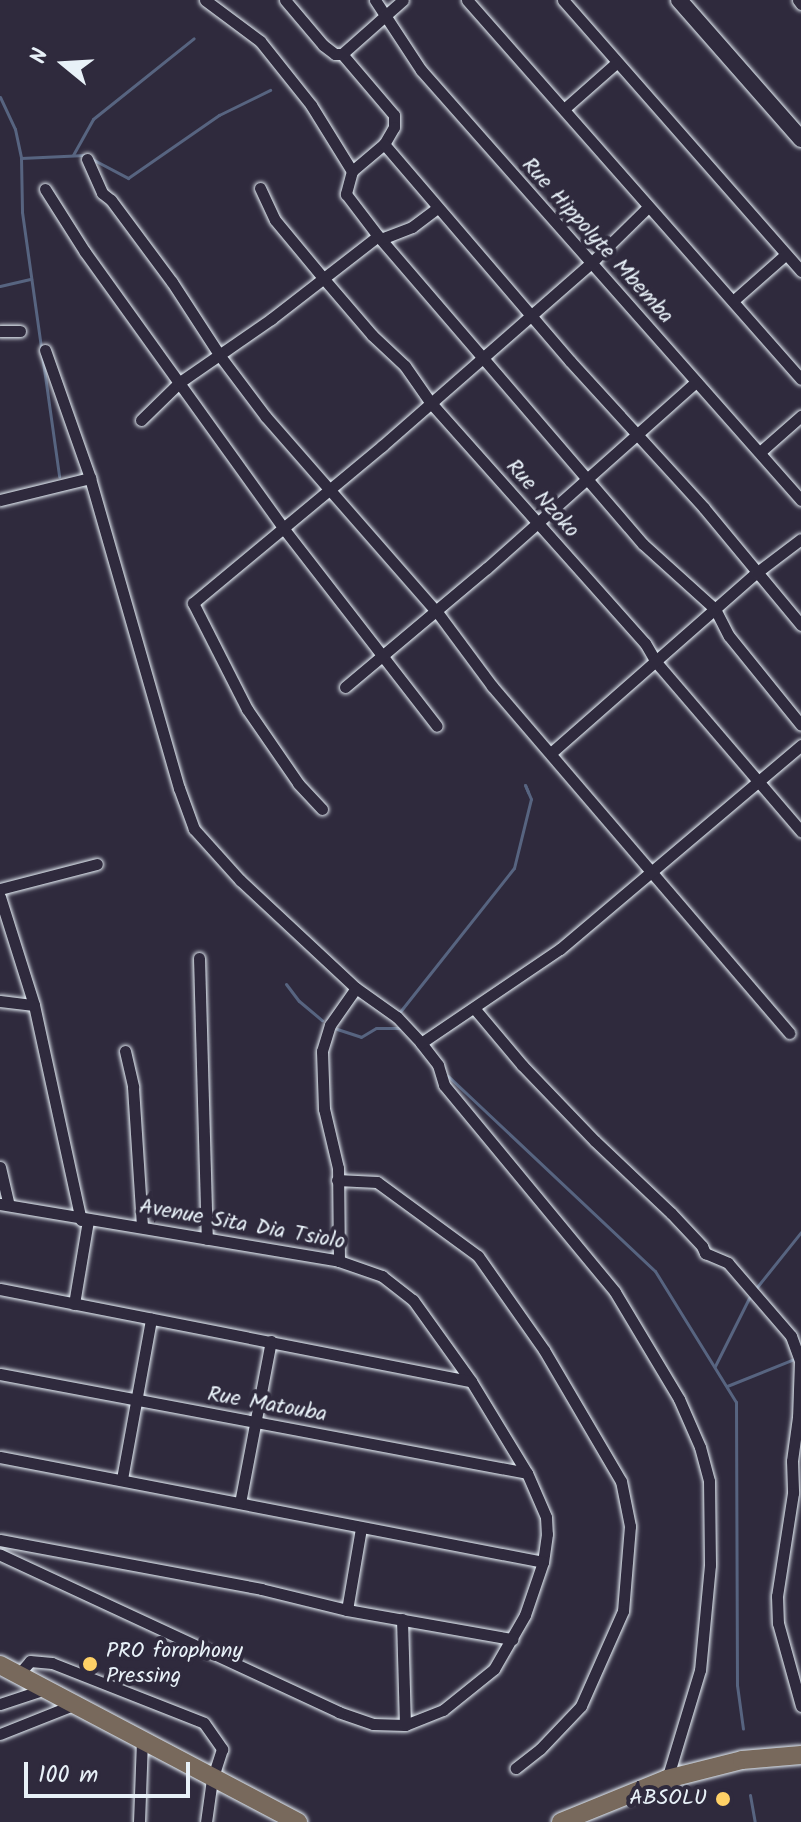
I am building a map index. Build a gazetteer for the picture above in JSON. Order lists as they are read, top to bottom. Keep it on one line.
{"streets":{"street":["Rue Hippolyte Mbemba","Rue Nzoko","Avenue Sita Dia Tsiolo","Rue Matouba"]},"crossings":[["Avenue Sita Dia Tsiolo","Rue Matouba"]],"places":["PRO forophony Pressing","ABSOLU"],"scale_bar":"100 m","north":"left"}
